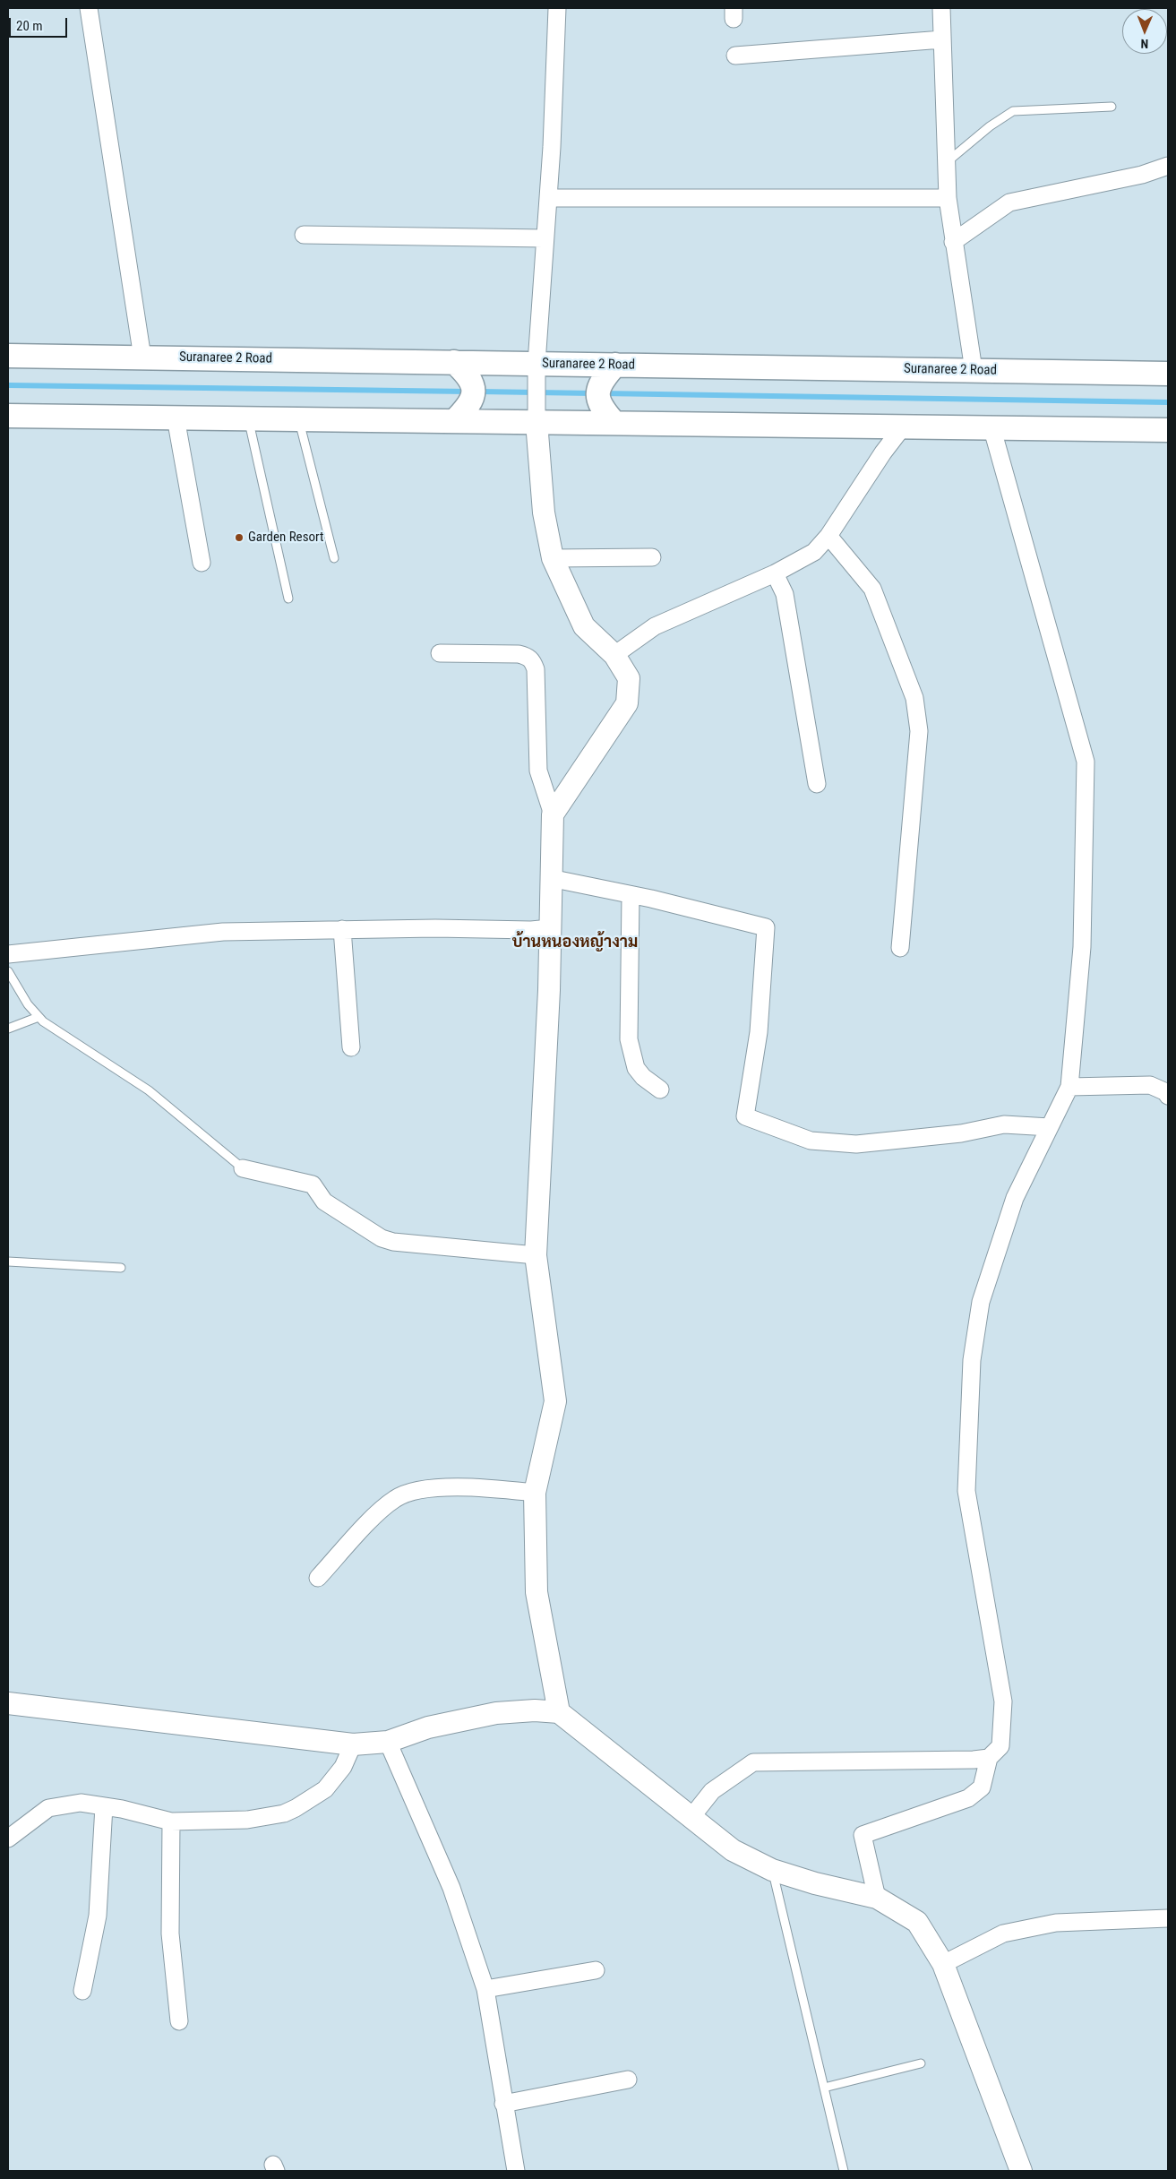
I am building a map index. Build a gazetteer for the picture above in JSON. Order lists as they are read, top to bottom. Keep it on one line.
{"streets":{"main road":["Suranaree 2 Road"]},"districts":["บ้านหนองหญ้างาม"],"places":["Garden Resort"],"scale_bar":"20 m","north":"bottom"}
